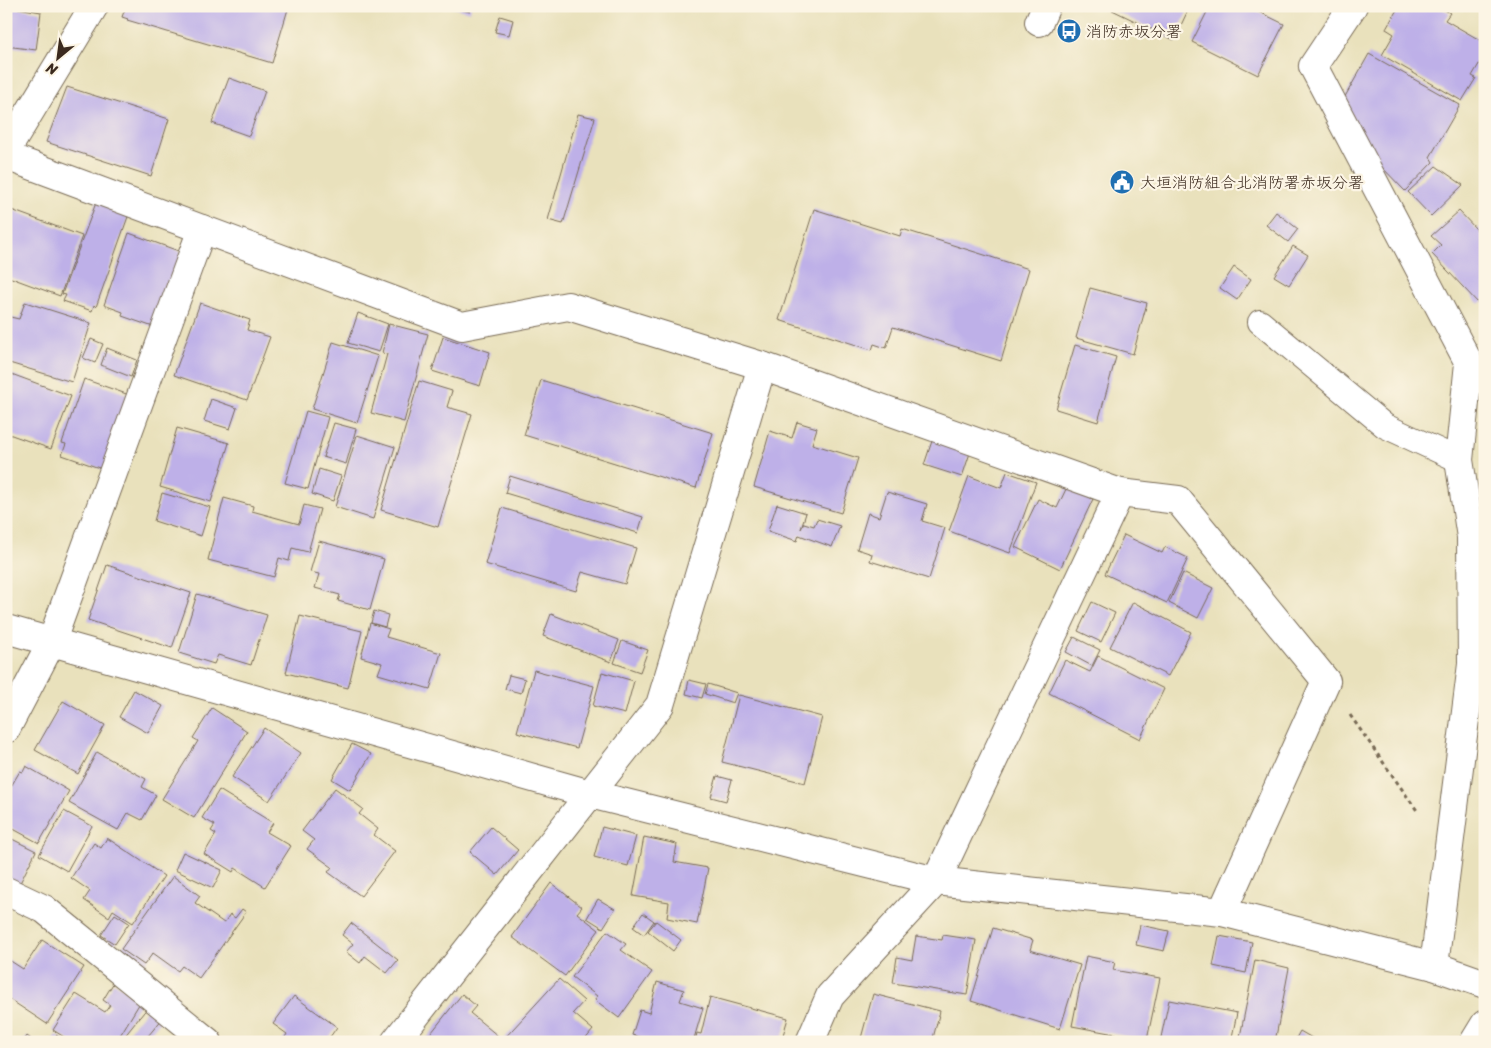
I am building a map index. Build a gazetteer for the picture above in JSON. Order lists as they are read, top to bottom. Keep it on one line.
{"places":{"bus stop":["消防赤坂分署"],"public building":["大垣消防組合北消防署赤坂分署"]},"north":"bottom left"}
